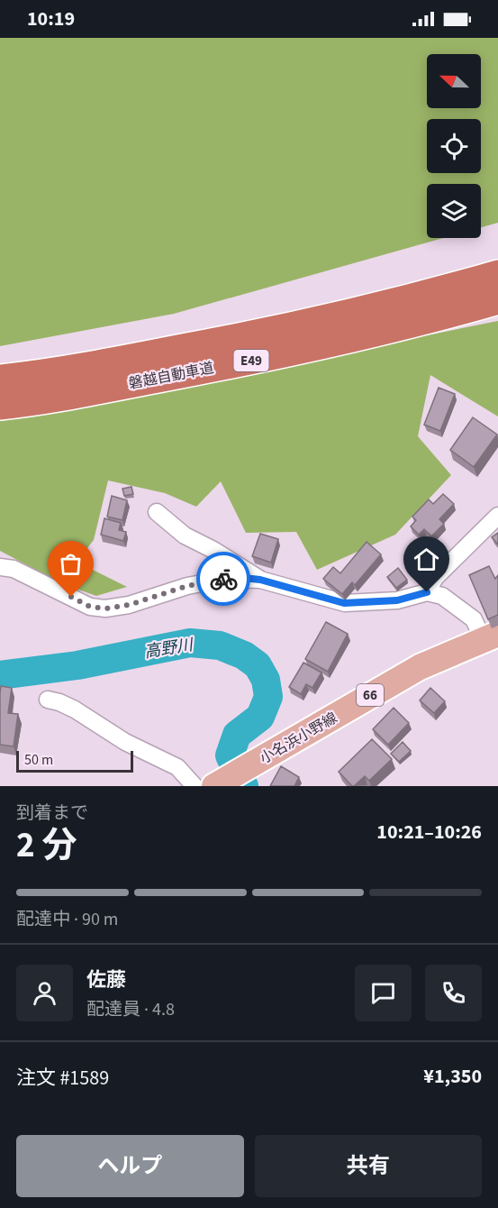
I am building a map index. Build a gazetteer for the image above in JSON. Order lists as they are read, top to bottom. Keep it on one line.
{"streets":{"highway":["E49","磐越自動車道"],"main road":["66","小名浜小野線"]},"water":["高野川"],"scale_bar":"50 m","north":"left","page":{"status":"10:19","scale":"50 m","heading":["2 分","到着まで","10:21–10:26"],"panel":["佐藤","配達員 · 4.8","注文 #1589","¥1,350"],"bar":"配達中 · 90 m","buttons":["ヘルプ","共有"]}}
